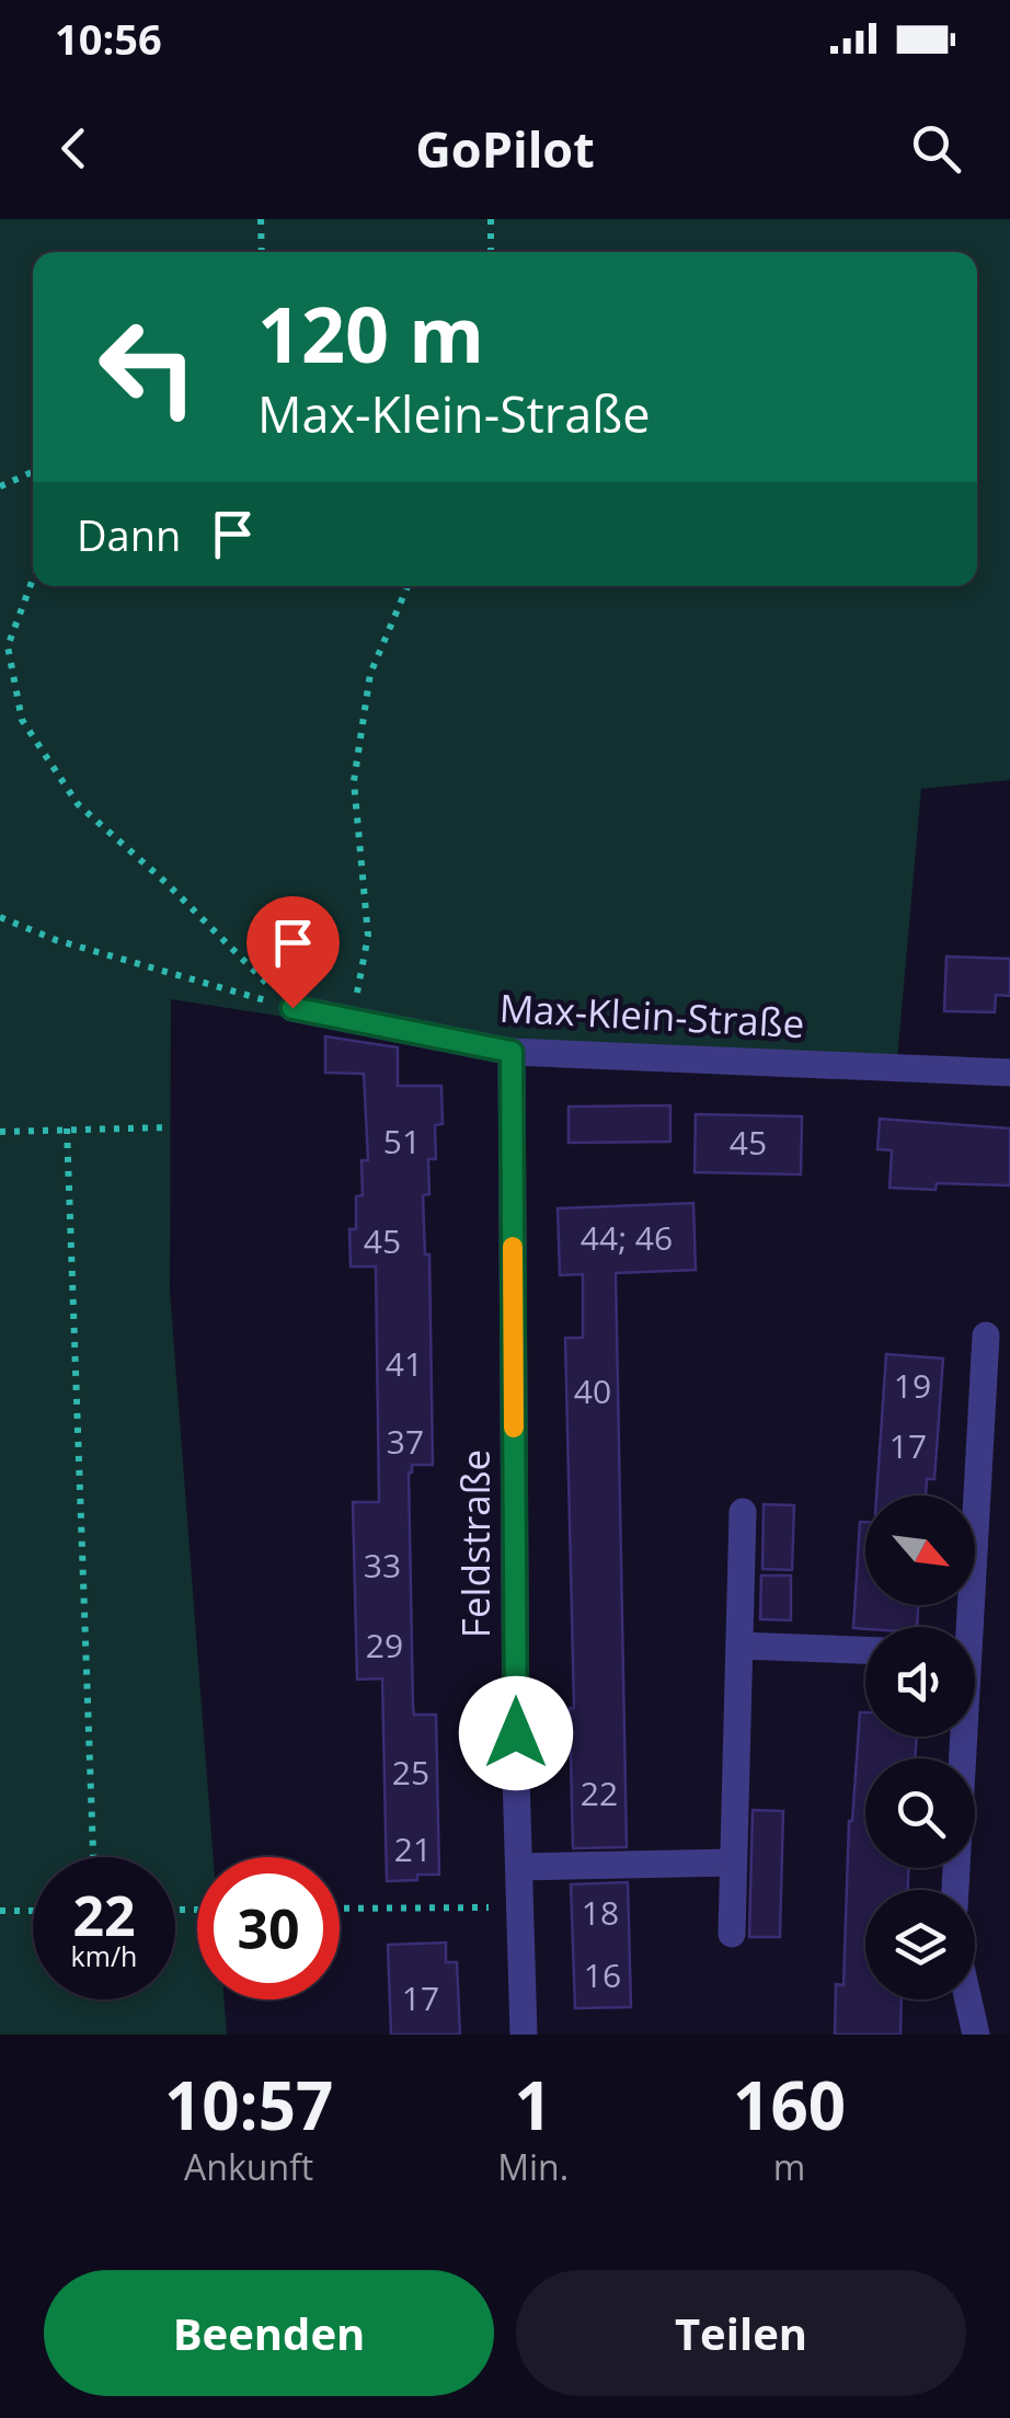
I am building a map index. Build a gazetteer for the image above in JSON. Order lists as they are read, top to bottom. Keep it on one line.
{"streets":{"street":["Max-Klein-Straße","Feldstraße"]},"crossings":[["Max-Klein-Straße","Feldstraße"]],"house_numbers":["51","45","44; 46","45","41","19","40","37","17","33","29","25","22","21","18","16","17"],"north":"bottom right","page":{"status":"10:56","header":"GoPilot","turn":["120 m","Max-Klein-Straße"],"then":"Dann","speed":"22 km/h","limit":"30","eta":["10:57","Ankunft","1","Min.","160","m"],"buttons":["Beenden","Teilen"]}}
